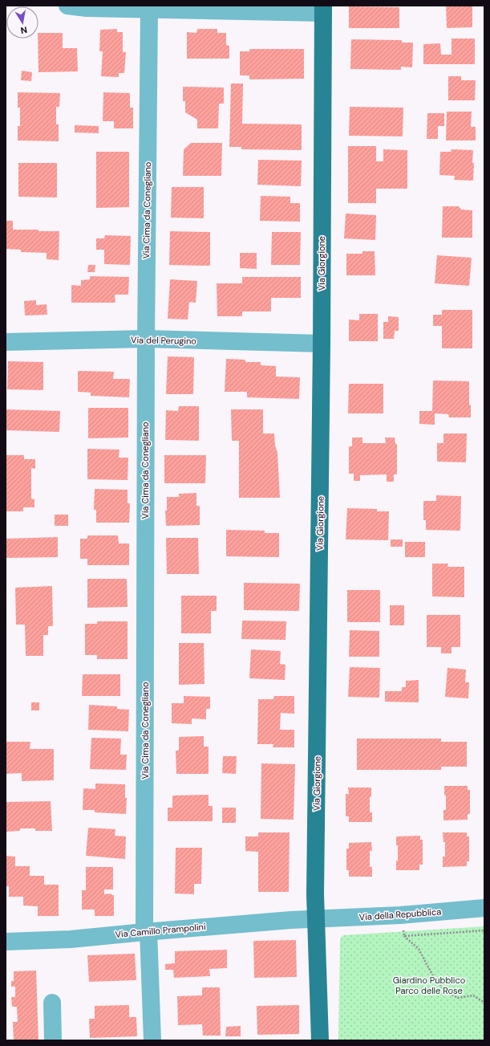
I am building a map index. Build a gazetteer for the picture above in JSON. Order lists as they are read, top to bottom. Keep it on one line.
{"streets":{"main road":["Via Giorgione"],"street":["Via Cima da Conegliano","Via del Perugino","Via della Repubblica","Via Camillo Prampolini"]},"crossings":[["Via Cima da Conegliano","Via del Perugino"],["Via Cima da Conegliano","Via Camillo Prampolini"],["Via Giorgione","Via del Perugino"],["Via Giorgione","Via della Repubblica"],["Via Giorgione","Via Camillo Prampolini"],["Via della Repubblica","Via Camillo Prampolini"]],"parks":["Giardino Pubblico Parco delle Rose"],"north":"bottom"}
